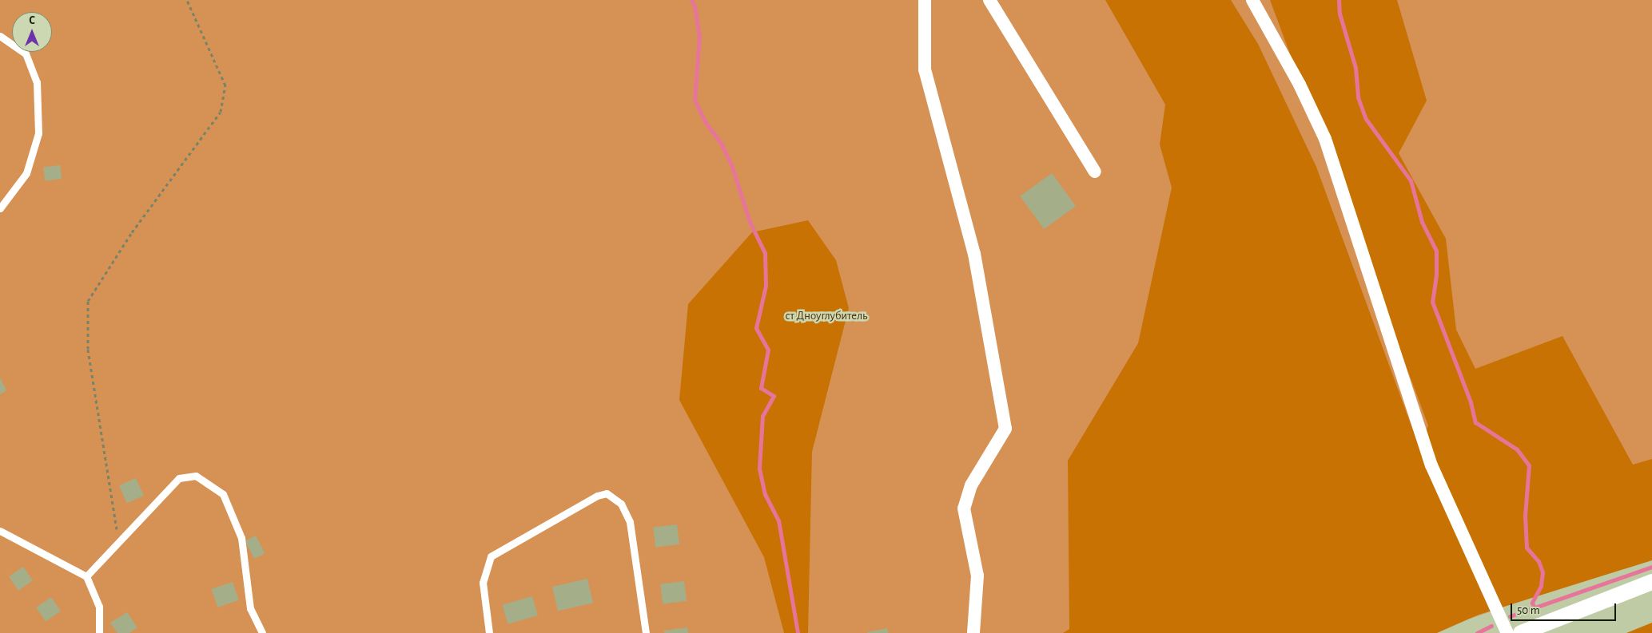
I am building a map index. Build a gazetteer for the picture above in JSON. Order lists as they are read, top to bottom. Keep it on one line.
{"parks":["ст Дноуглубитель"],"scale_bar":"50 m","north":"top"}
